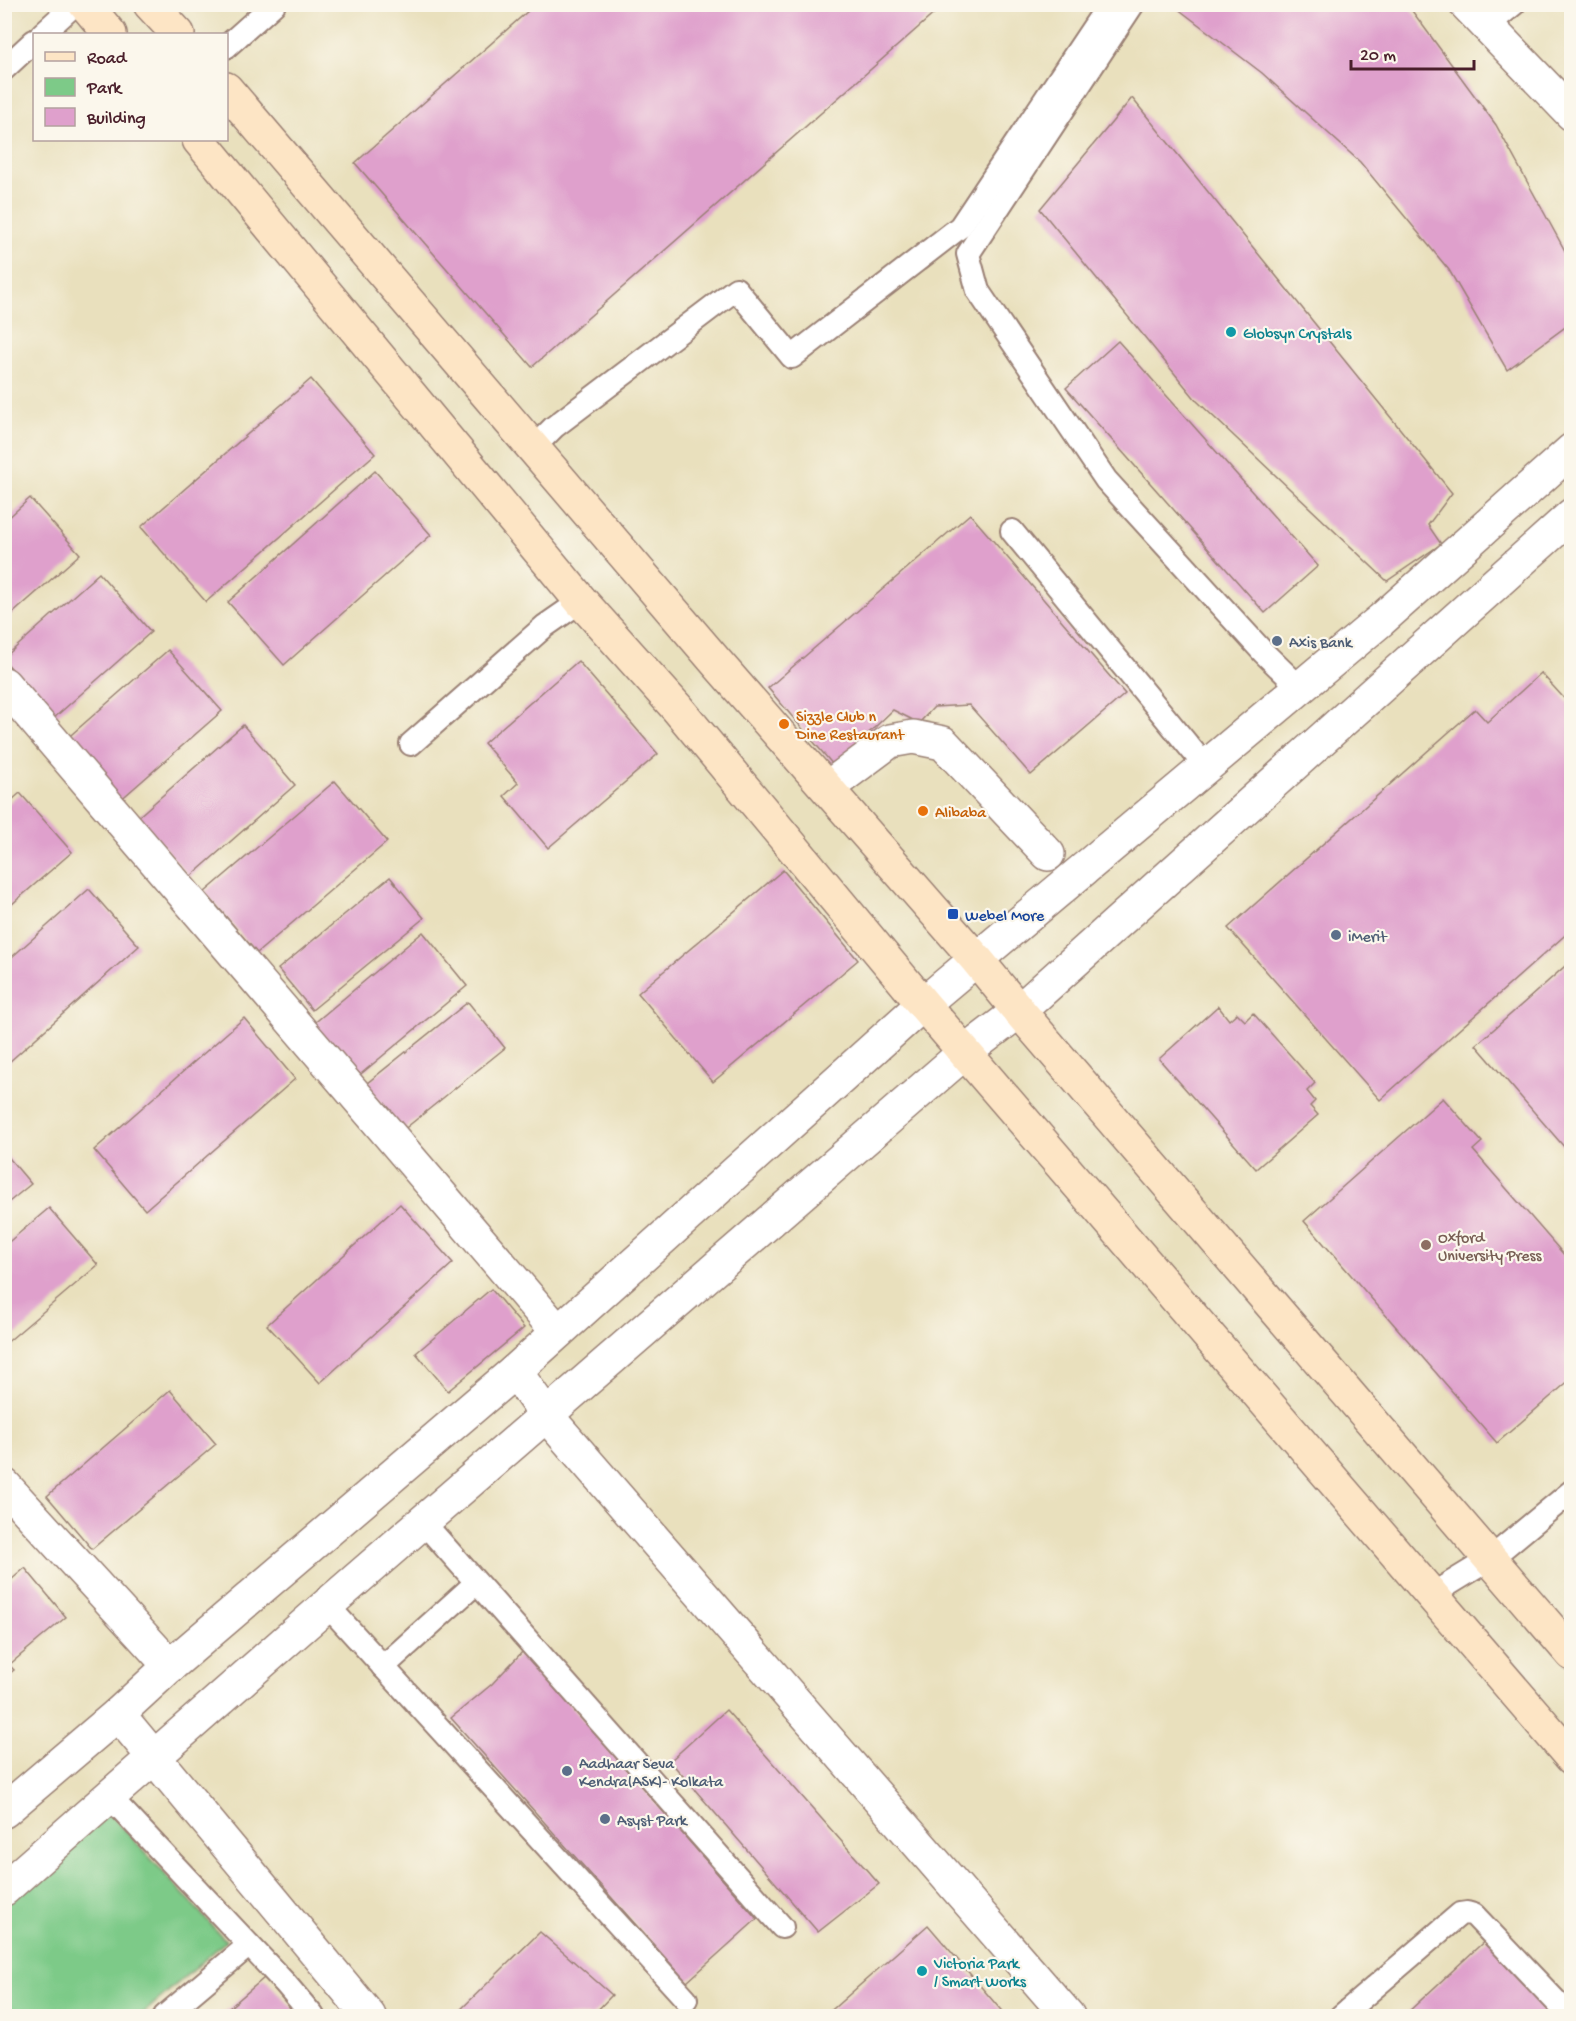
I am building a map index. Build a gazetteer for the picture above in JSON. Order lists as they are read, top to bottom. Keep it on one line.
{"places":{"other":["Globsyn Crystals","Axis Bank","Sizzle Club n Dine Restaurant","Alibaba","iMerit","Oxford University Press","Aadhaar Seva Kendra(ASK)- Kolkata","Asyst Park","Victoria Park / Smart Works"],"transit":["Webel More"]},"legend":["Road","Park","Building"],"scale_bar":"20 m"}
